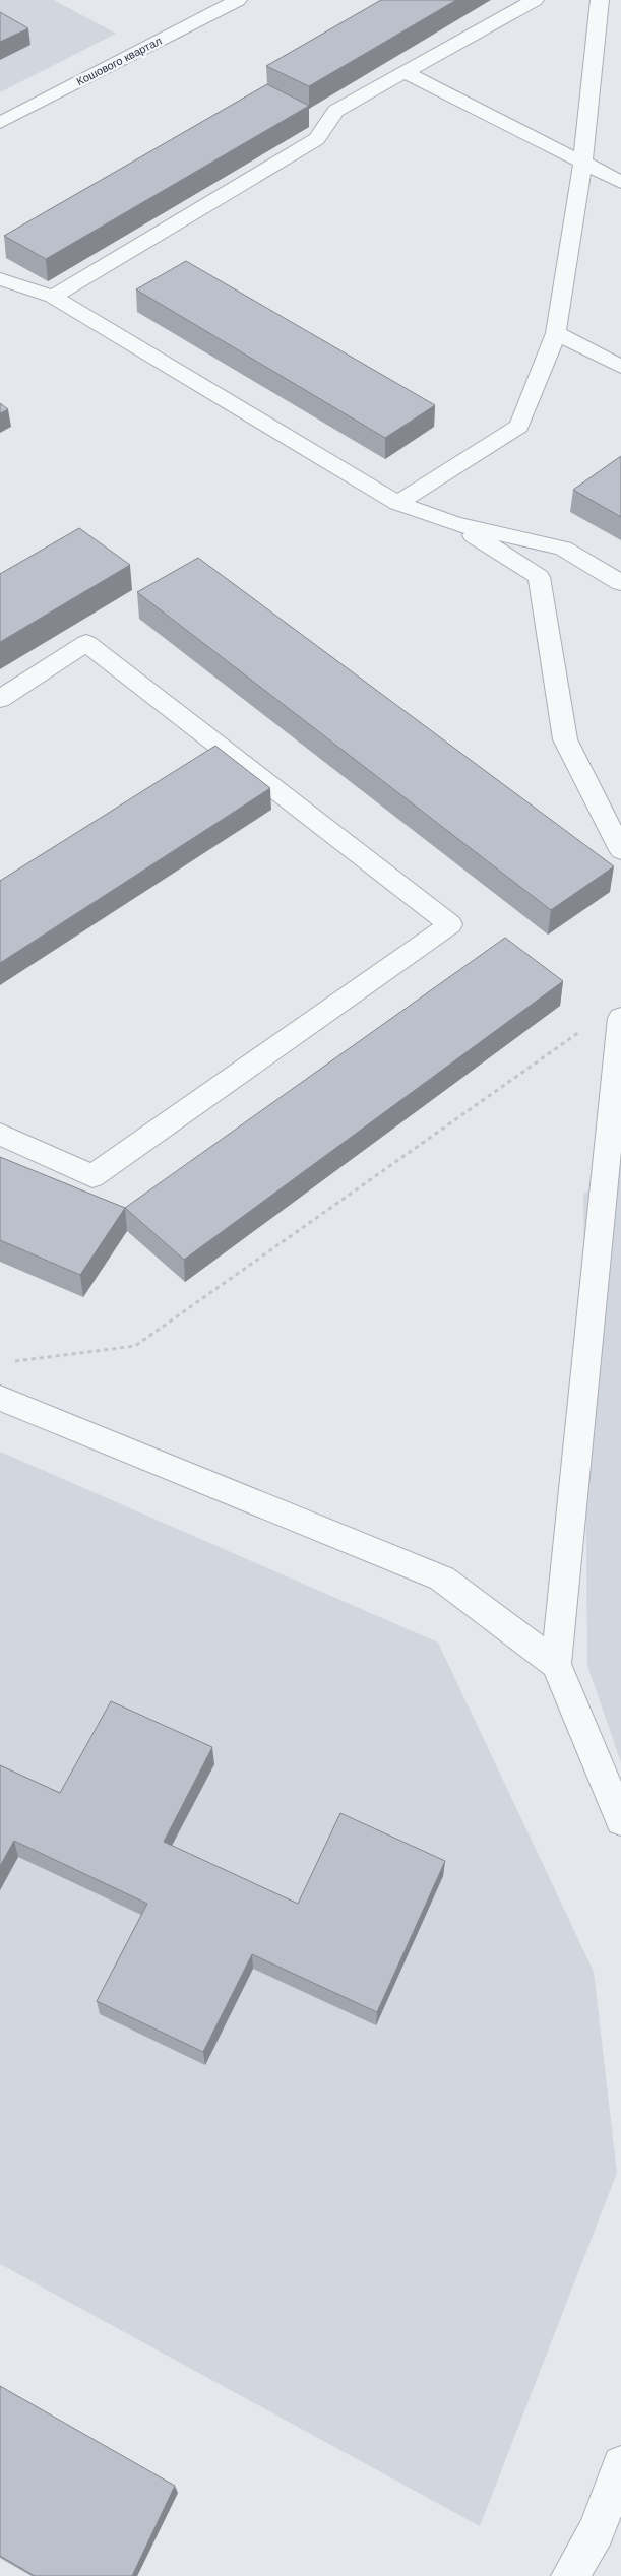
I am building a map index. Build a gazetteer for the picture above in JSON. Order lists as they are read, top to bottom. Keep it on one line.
{"streets":{"street":["Кошового квартал"]}}
